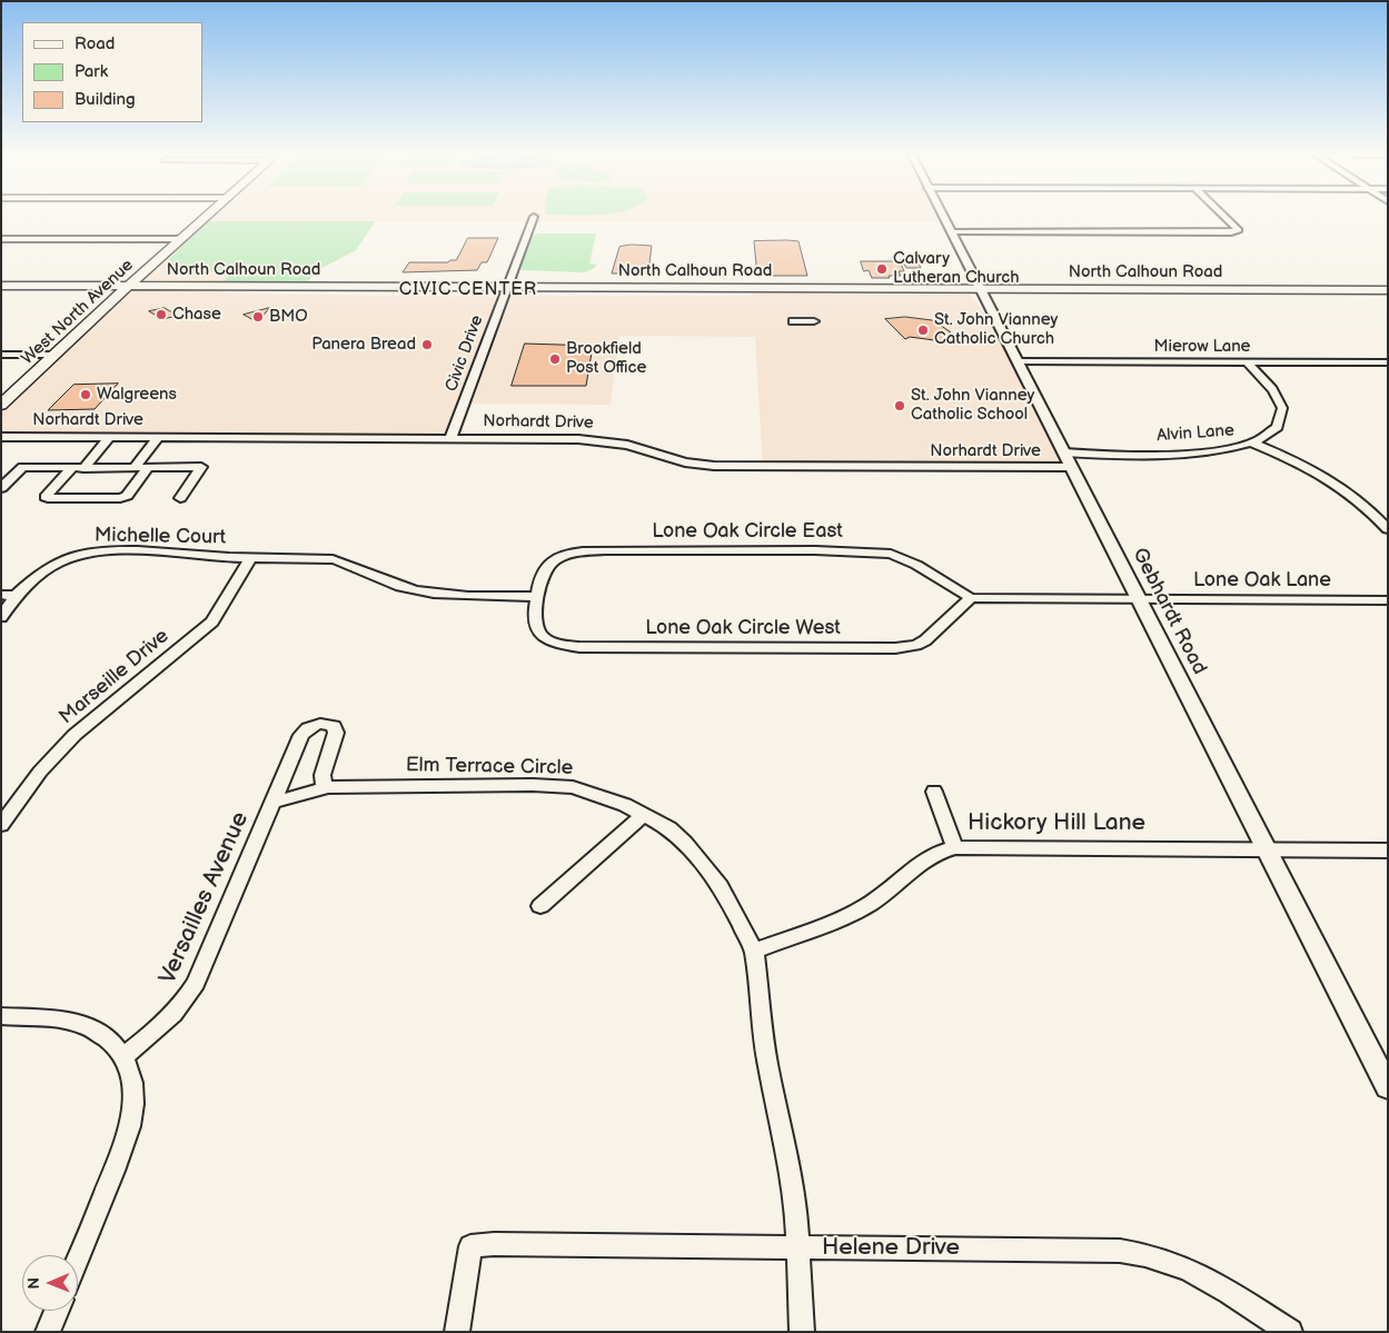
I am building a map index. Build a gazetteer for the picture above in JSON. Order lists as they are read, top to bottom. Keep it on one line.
{"streets":{"main road":["North Calhoun Road","West North Avenue"],"street":["Mierow Lane","Civic Drive","Norhardt Drive","Alvin Lane","Lone Oak Circle East","Michelle Court","Lone Oak Lane","Gebhardt Road","Lone Oak Circle West","Marseille Drive","Elm Terrace Circle","Hickory Hill Lane","Versailles Avenue","Helene Drive"]},"crossings":[["North Calhoun Road","West North Avenue"],["North Calhoun Road","Civic Drive"],["North Calhoun Road","Gebhardt Road"],["Mierow Lane","Alvin Lane"],["Mierow Lane","Gebhardt Road"],["Civic Drive","Norhardt Drive"],["Norhardt Drive","Alvin Lane"],["Norhardt Drive","Gebhardt Road"],["Alvin Lane","Gebhardt Road"],["Lone Oak Circle East","Michelle Court"],["Lone Oak Circle East","Lone Oak Lane"],["Lone Oak Circle East","Lone Oak Circle West"],["Michelle Court","Lone Oak Circle West"],["Michelle Court","Marseille Drive"],["Lone Oak Lane","Gebhardt Road"],["Lone Oak Lane","Lone Oak Circle West"],["Gebhardt Road","Hickory Hill Lane"],["Elm Terrace Circle","Hickory Hill Lane"],["Elm Terrace Circle","Versailles Avenue"],["Elm Terrace Circle","Helene Drive"]],"districts":["CIVIC CENTER"],"places":["Calvary Lutheran Church","Chase","BMO","St. John Vianney Catholic Church","Panera Bread","Brookfield Post Office","Walgreens","St. John Vianney Catholic School"],"legend":["Road","Park","Building"],"north":"left"}
